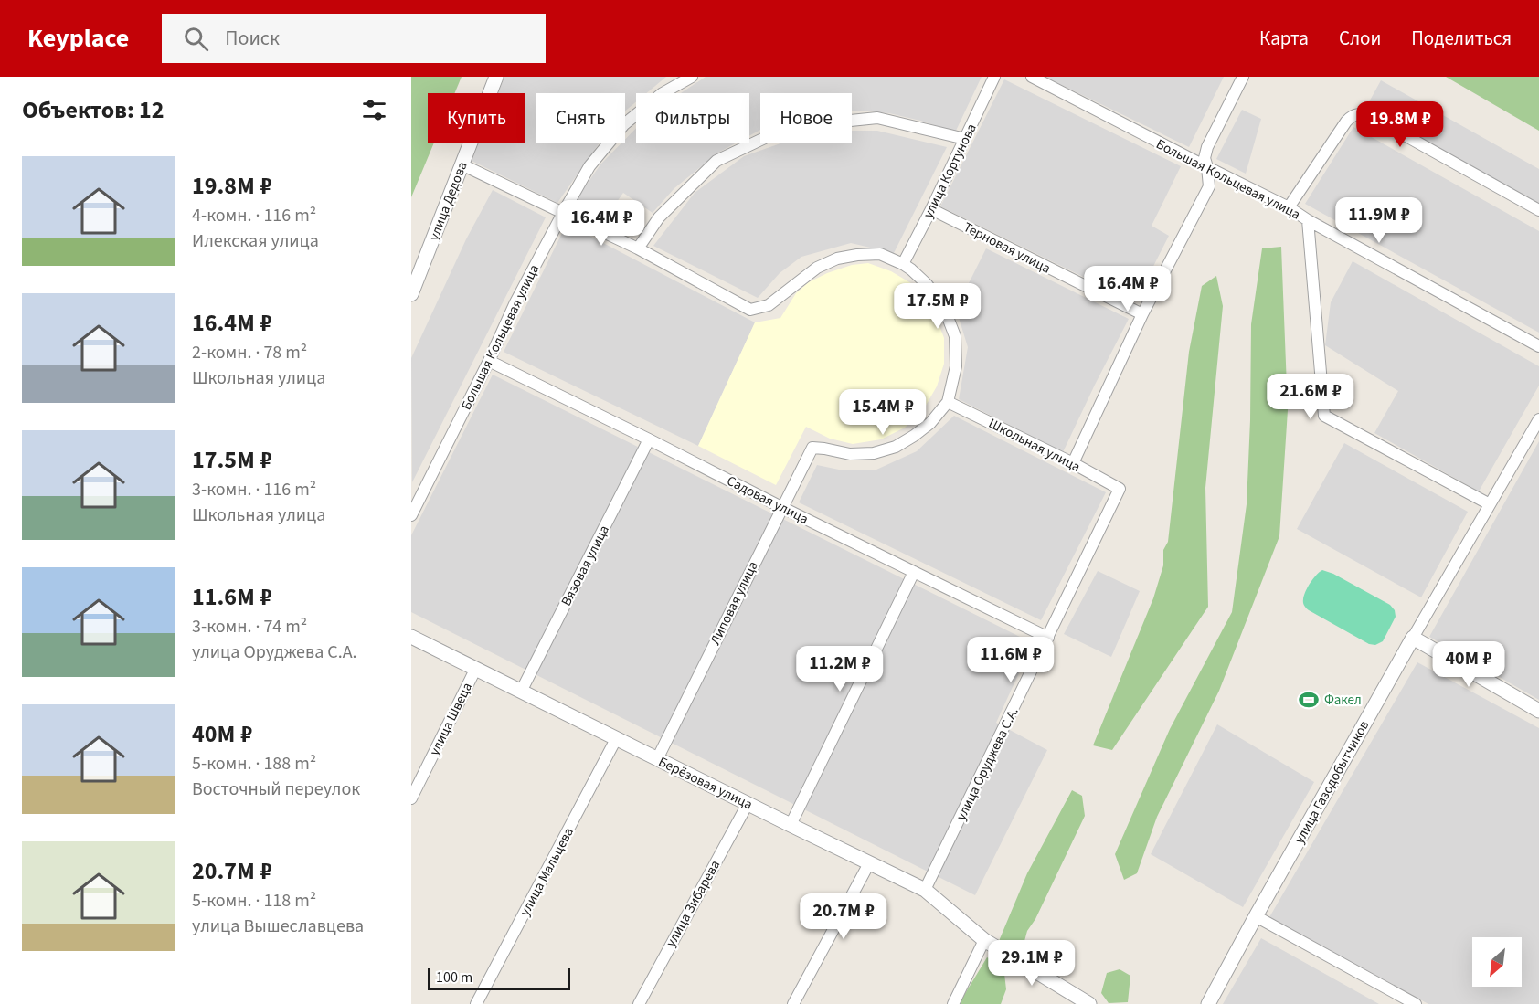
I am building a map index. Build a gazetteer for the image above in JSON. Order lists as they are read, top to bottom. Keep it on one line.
{"streets":{"street":["улица Кортунова","Большая Кольцевая улица","улица Дедова","Терновая улица","Школьная улица","Садовая улица","Вязовая улица","Липовая улица","улица Швеца","улица Оруджева С.А.","улица Газодобытчиков","Берёзовая улица","улица Мальцева","улица Зибарева"]},"crossings":[["улица Кортунова","Терновая улица"],["Большая Кольцевая улица","Садовая улица"],["Школьная улица","Липовая улица"],["Школьная улица","улица Оруджева С.А."],["Садовая улица","Вязовая улица"],["Садовая улица","Липовая улица"],["Садовая улица","улица Оруджева С.А."],["Вязовая улица","Берёзовая улица"],["Липовая улица","Берёзовая улица"],["улица Швеца","Берёзовая улица"],["улица Оруджева С.А.","Берёзовая улица"],["Берёзовая улица","улица Мальцева"],["Берёзовая улица","улица Зибарева"]],"places":{"sports":["Факел"]},"scale_bar":"100 m","north":"bottom left","page":{"header":"Keyplace","search":"Поиск","nav":["Карта","Слои","Поделиться"],"heading":"Объектов: 12","chip":["Купить","Снять","Фильтры","Новое"],"price":["19.8M ₽","11.9M ₽","16.4M ₽","16.4M ₽","17.5M ₽","21.6M ₽","15.4M ₽","11.6M ₽","40M ₽","11.2M ₽","20.7M ₽","29.1M ₽"],"list":[{"name":"19.8M ₽","note":"4-комн. · 116 m² · Илекская улица"},{"name":"16.4M ₽","note":"2-комн. · 78 m² · Школьная улица"},{"name":"17.5M ₽","note":"3-комн. · 116 m² · Школьная улица"},{"name":"11.6M ₽","note":"3-комн. · 74 m² · улица Оруджева С.А."},{"name":"40M ₽","note":"5-комн. · 188 m² · Восточный переулок"},{"name":"20.7M ₽","note":"5-комн. · 118 m² · улица Вышеславцева"}],"scale":"100 m"}}
